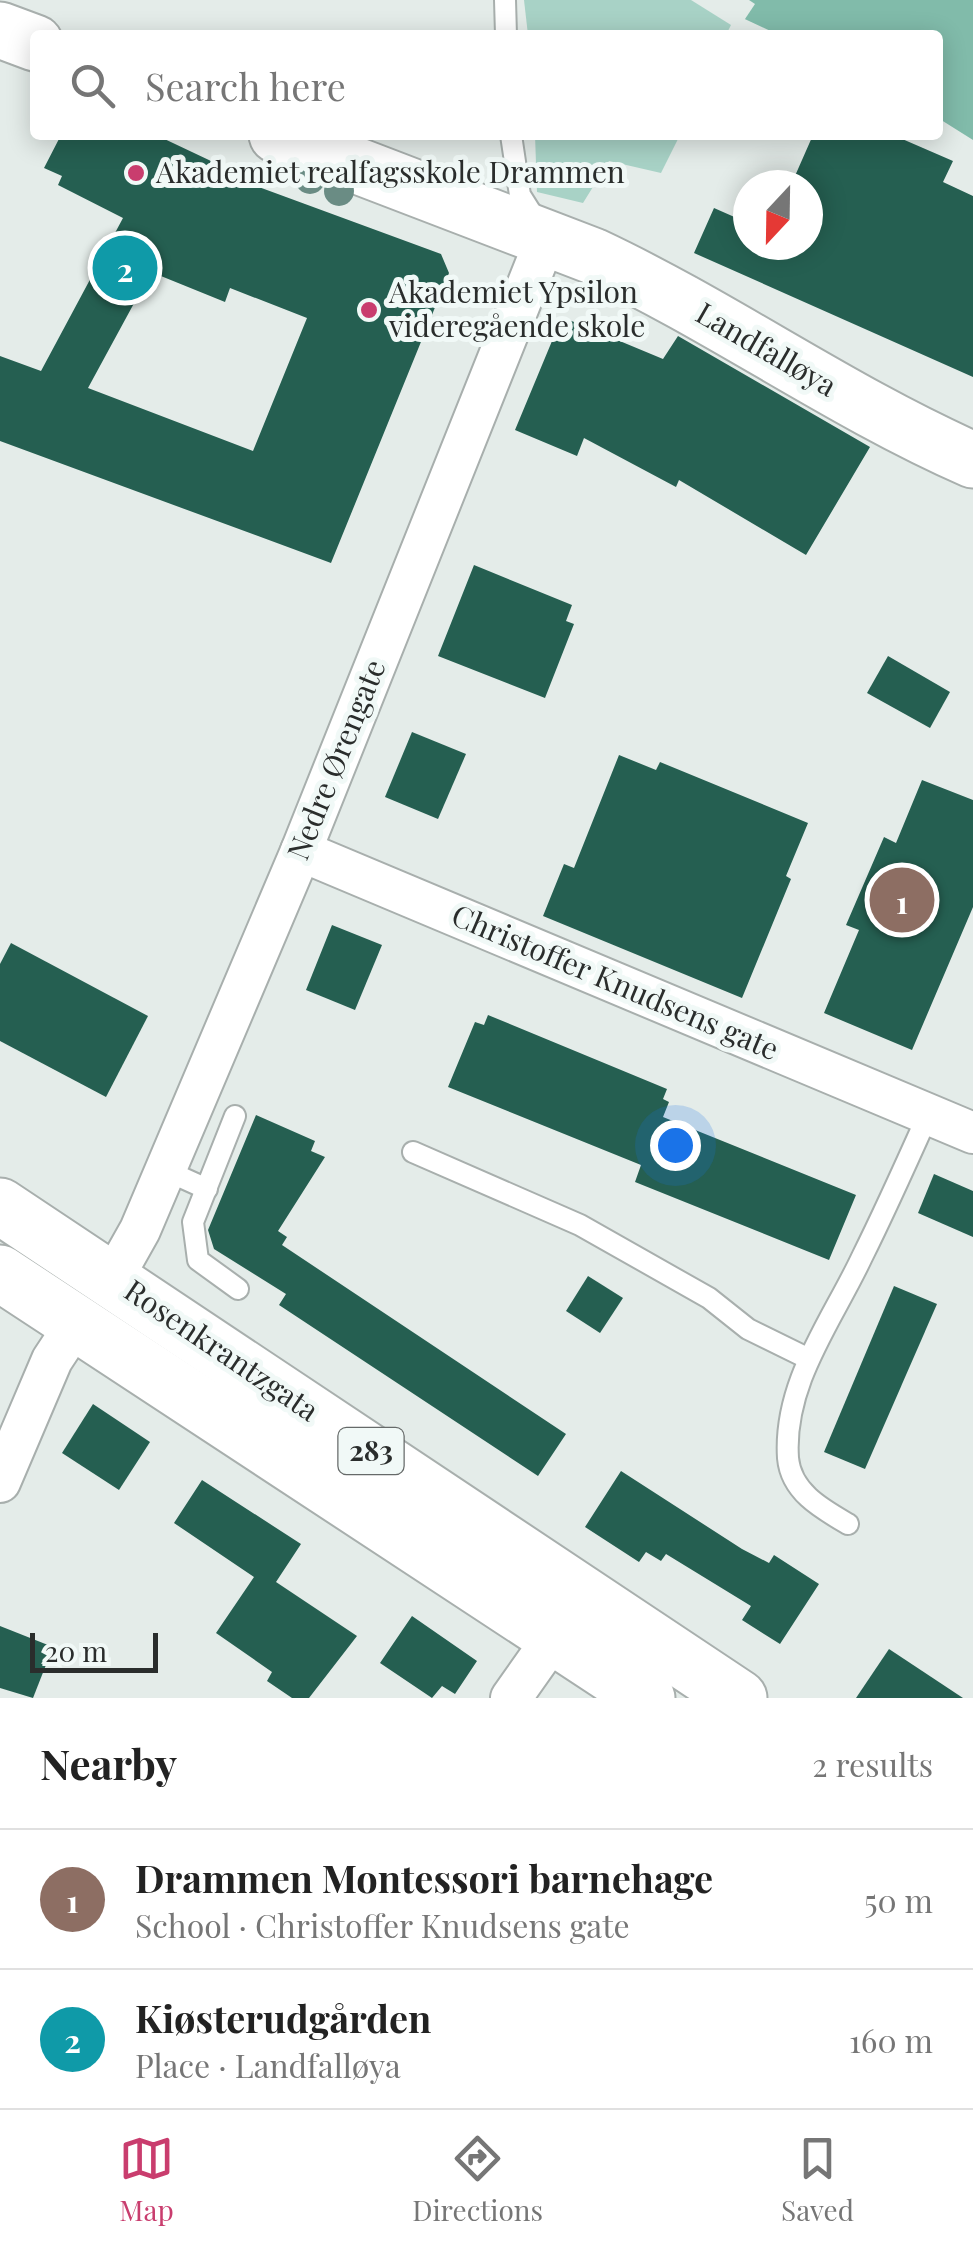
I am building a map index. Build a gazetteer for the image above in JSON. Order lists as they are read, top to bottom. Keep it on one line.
{"streets":{"main road":["Landfalløya","Rosenkrantzgata","283"],"street":["Nedre Ørengate","Christoffer Knudsens gate"]},"crossings":[["Landfalløya","Nedre Ørengate"],["Nedre Ørengate","Christoffer Knudsens gate"],["Nedre Ørengate","Rosenkrantzgata"]],"places":["Akademiet realfagsskole Drammen","Akademiet Ypsilon videregående skole"],"scale_bar":"20 m","north":"bottom","page":{"search":"Search here","pins":["2","1"],"scale":"20 m","heading":["Nearby","2 results"],"list":[{"mark":"1","name":"Drammen Montessori barnehage","note":"School · Christoffer Knudsens gate","value":"50 m"},{"mark":"2","name":"Kiøsterudgården","note":"Place · Landfalløya","value":"160 m"}],"nav":["Map","Directions","Saved"]}}
